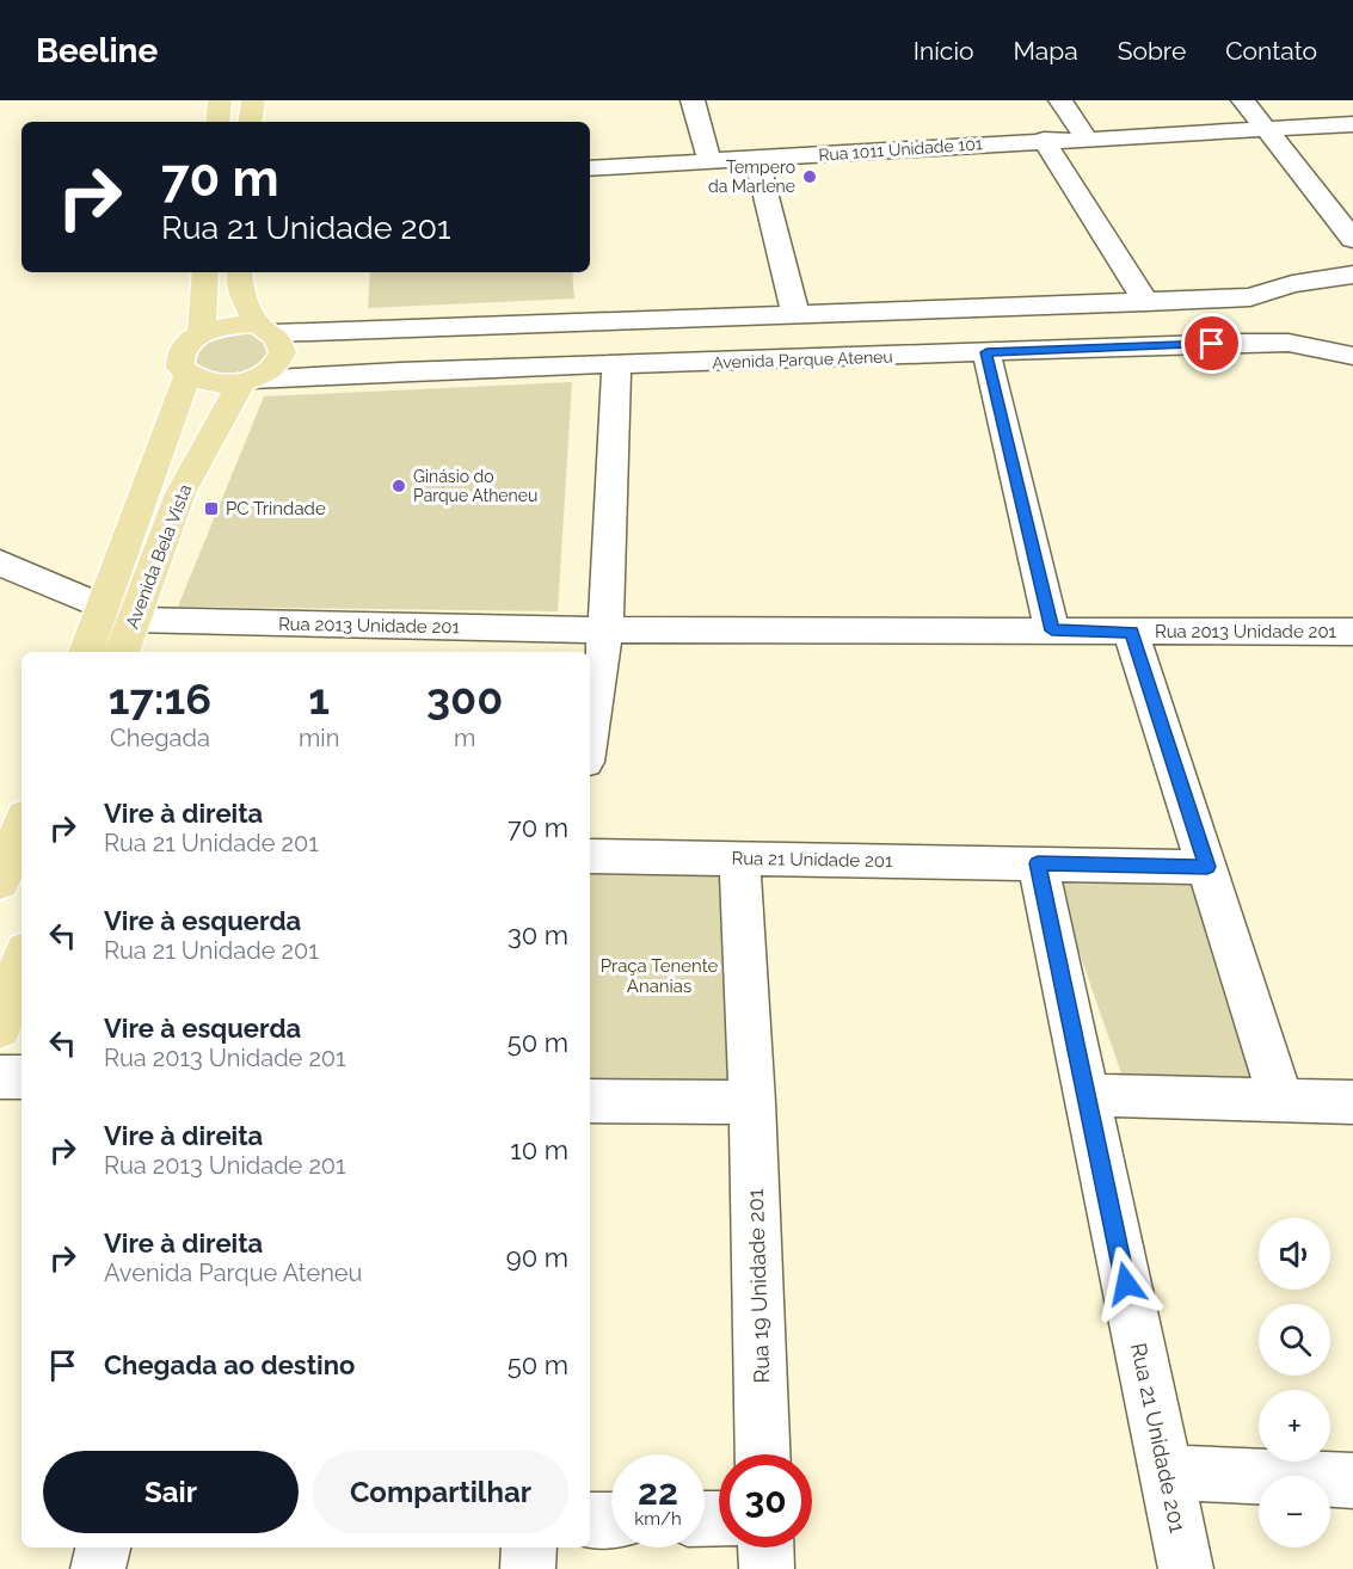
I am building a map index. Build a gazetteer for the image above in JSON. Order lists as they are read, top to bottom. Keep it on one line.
{"streets":{"main road":["Avenida Bela Vista"],"street":["Rua 1011 Unidade 101","Avenida Parque Ateneu","Rua 2013 Unidade 201","Rua 21 Unidade 201","Rua 19 Unidade 201"]},"crossings":[["Avenida Parque Ateneu","Avenida Bela Vista"],["Avenida Bela Vista","Rua 2013 Unidade 201"],["Rua 21 Unidade 201","Rua 19 Unidade 201"]],"parks":["Praça Tenente Ananias"],"places":{"other":["Tempero da Marlene","Ginásio do Parque Atheneu"],"transit":["PC Trindade"]},"page":{"header":"Beeline","nav":["Início","Mapa","Sobre","Contato"],"turn":["70 m","Rua 21 Unidade 201"],"eta":["17:16","Chegada","1","min","300","m"],"list":[{"name":"Vire à direita","note":"Rua 21 Unidade 201","value":"70 m"},{"name":"Vire à esquerda","note":"Rua 21 Unidade 201","value":"30 m"},{"name":"Vire à esquerda","note":"Rua 2013 Unidade 201","value":"50 m"},{"name":"Vire à direita","note":"Rua 2013 Unidade 201","value":"10 m"},{"name":"Vire à direita","note":"Avenida Parque Ateneu","value":"90 m"},{"name":"Chegada ao destino","value":"50 m"}],"map_buttons":["+","−"],"buttons":["Sair","Compartilhar"],"speed":"22 km/h","limit":"30"}}
